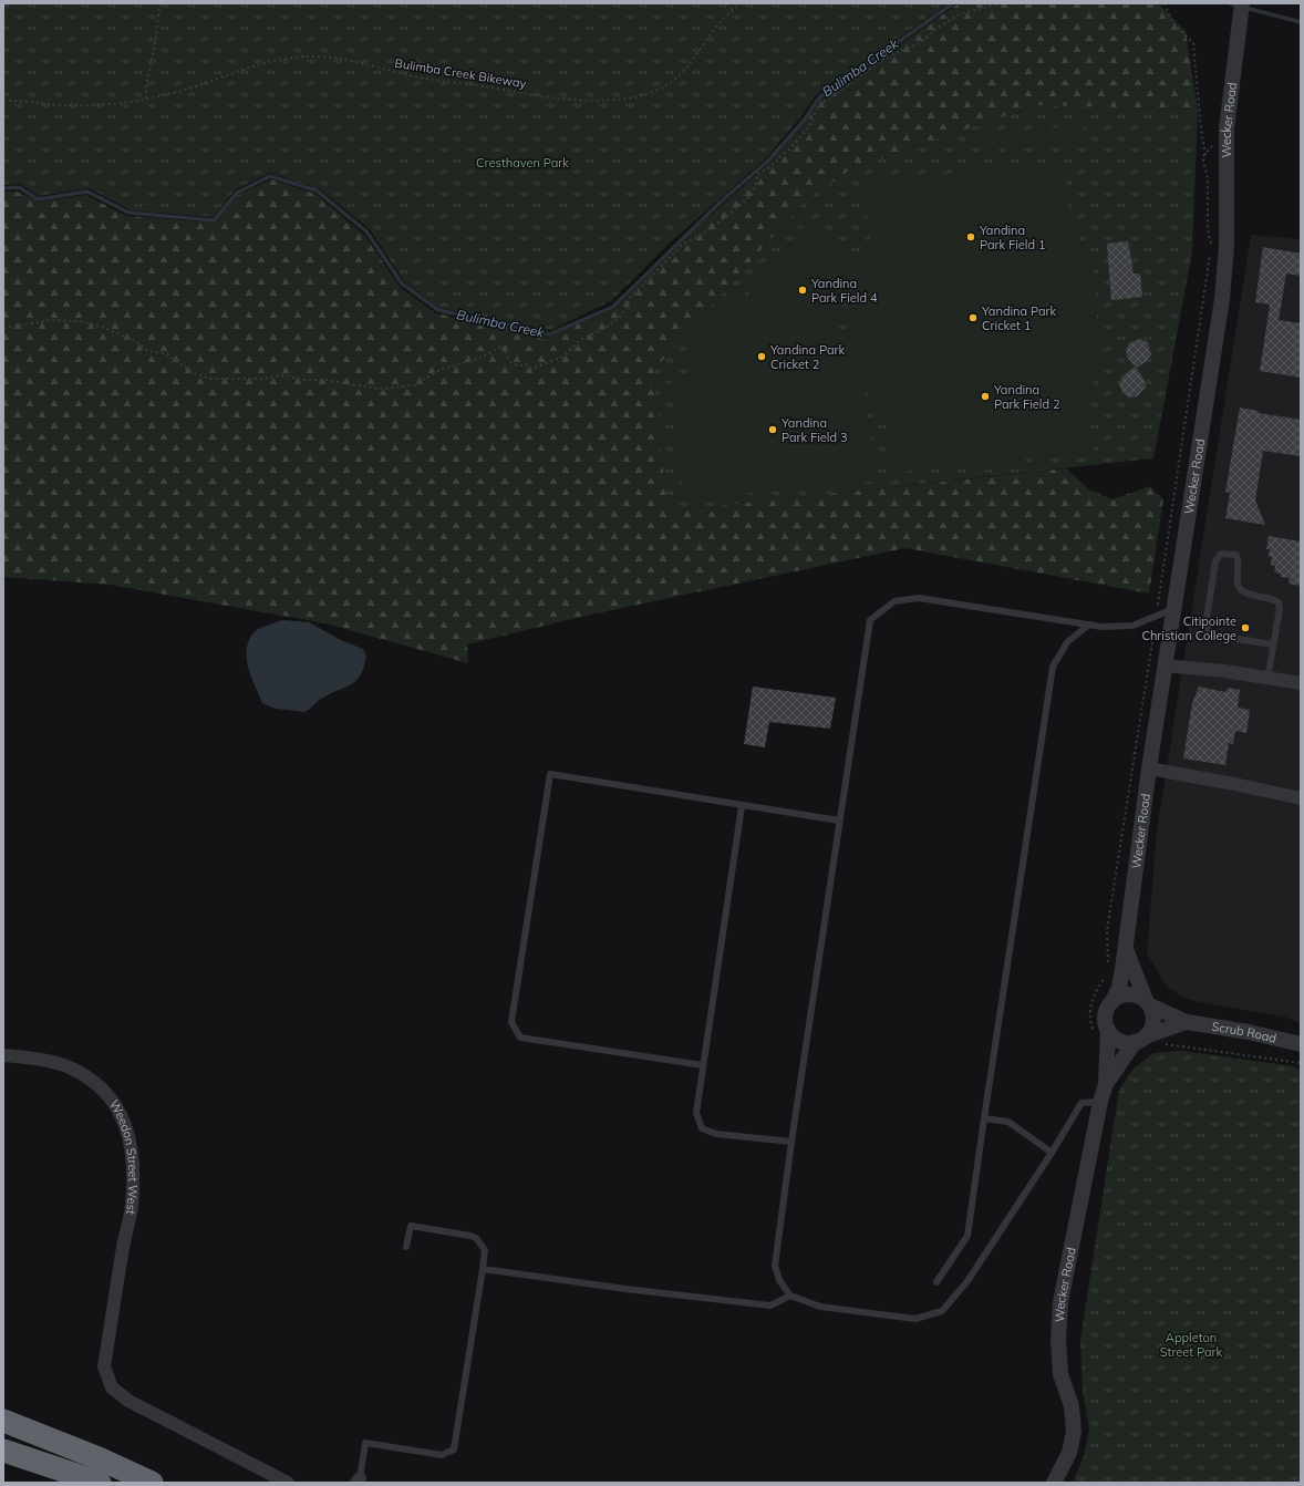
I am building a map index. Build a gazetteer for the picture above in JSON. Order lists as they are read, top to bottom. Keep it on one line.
{"streets":{"street":["Wecker Road","Scrub Road","Weedon Street West"],"path":["Bulimba Creek Bikeway"]},"crossings":[["Wecker Road","Scrub Road"]],"water":["Bulimba Creek"],"parks":["Cresthaven Park","Appleton Street Park"],"places":["Yandina Park Field 1","Yandina Park Field 4","Yandina Park Cricket 1","Yandina Park Cricket 2","Yandina Park Field 2","Yandina Park Field 3","Citipointe Christian College"]}
